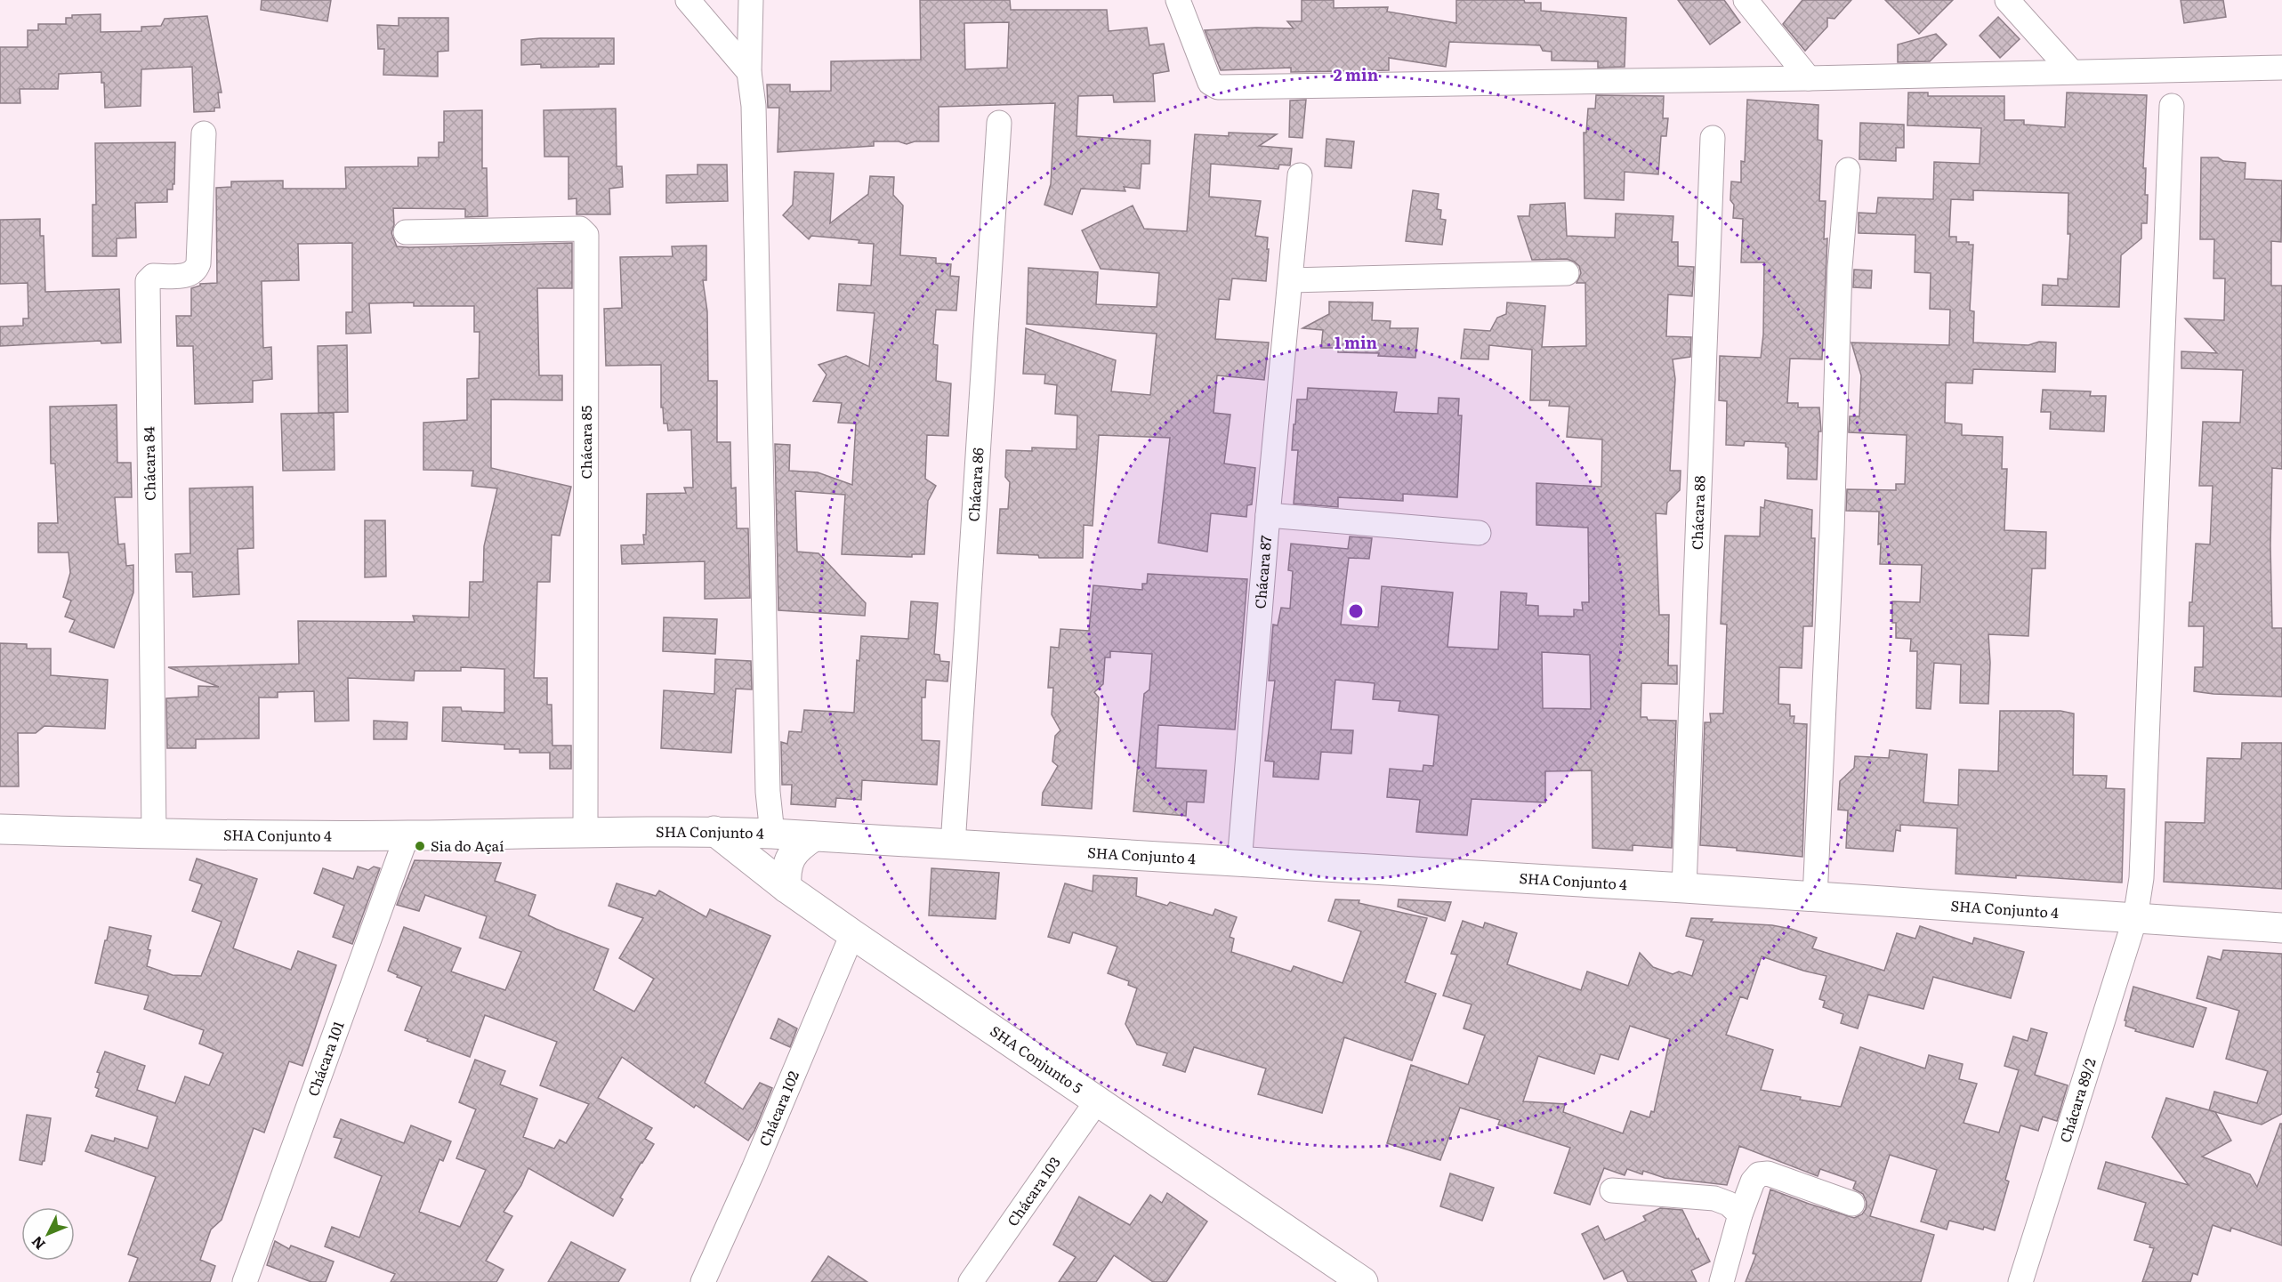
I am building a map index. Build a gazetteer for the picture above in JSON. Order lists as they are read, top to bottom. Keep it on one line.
{"streets":{"street":["Chácara 85","Chácara 84","Chácara 86","Chácara 88","Chácara 87","SHA Conjunto 4","Chácara 101","SHA Conjunto 5","Chácara 89/2","Chácara 102","Chácara 103"]},"crossings":[["Chácara 85","SHA Conjunto 4"],["Chácara 84","SHA Conjunto 4"],["Chácara 86","SHA Conjunto 4"],["Chácara 88","SHA Conjunto 4"],["Chácara 87","SHA Conjunto 4"],["SHA Conjunto 4","Chácara 101"],["SHA Conjunto 4","SHA Conjunto 5"],["SHA Conjunto 4","Chácara 89/2"],["SHA Conjunto 5","Chácara 102"],["SHA Conjunto 5","Chácara 103"]],"places":["Sia do Açaí"],"north":"bottom left","rings":["2 min","1 min"]}
